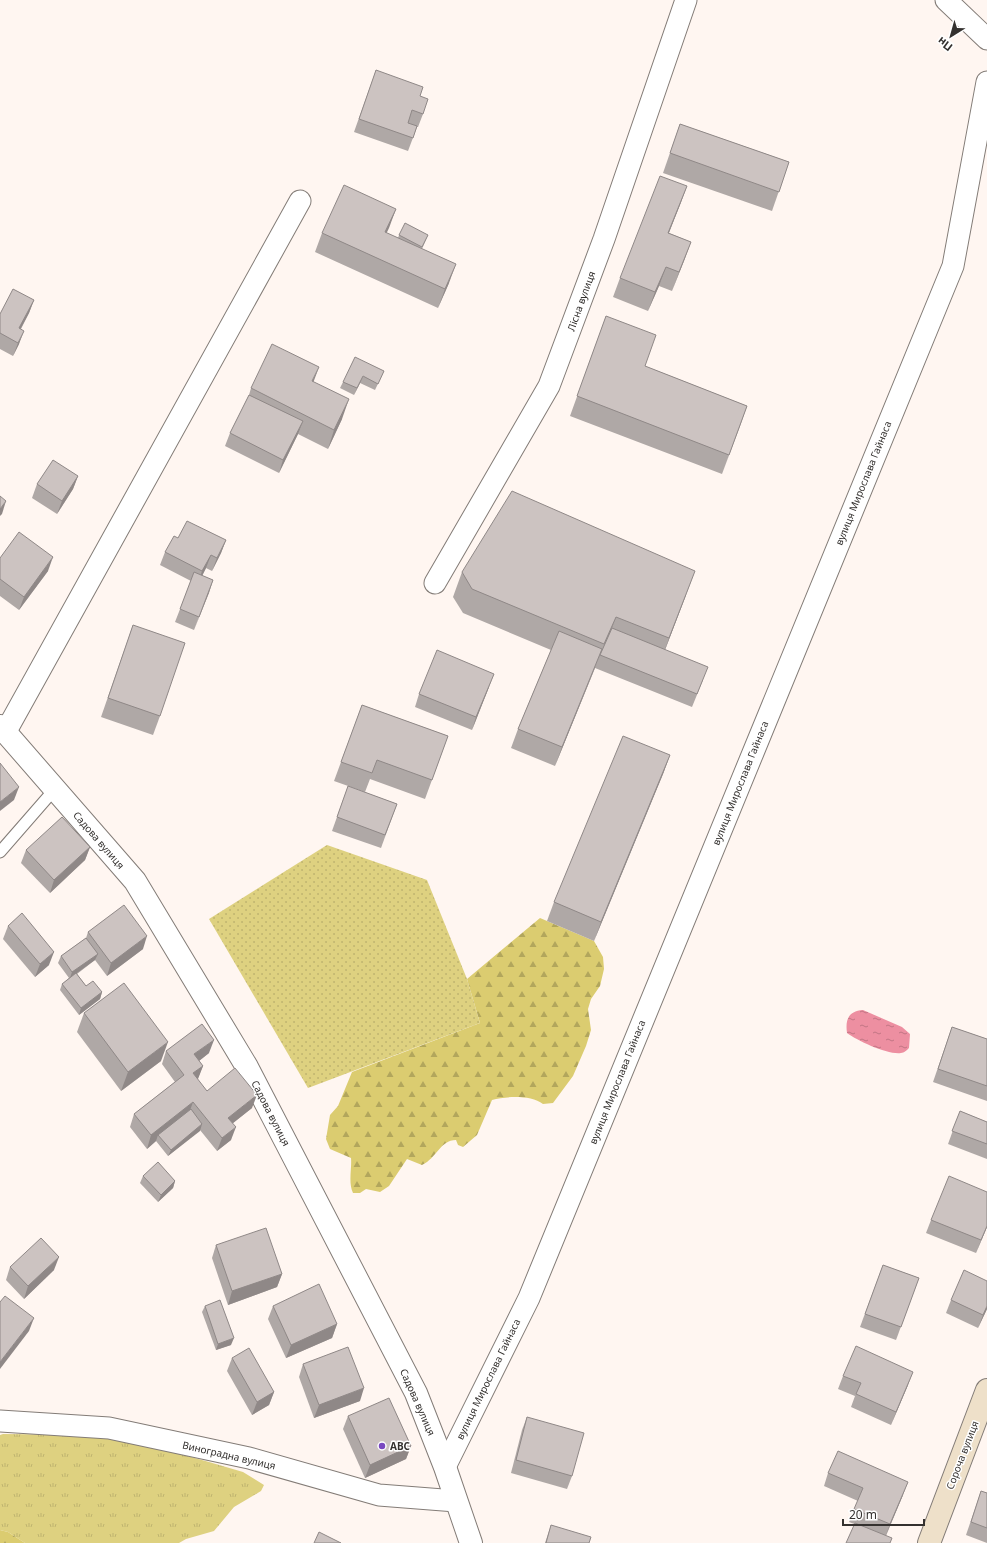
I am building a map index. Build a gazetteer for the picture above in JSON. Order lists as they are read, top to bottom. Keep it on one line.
{"streets":{"main road":["Сороча вулиця"],"street":["Лісна вулиця","вулиця Мирослава Гайнаса","Садова вулиця","Виноградна вулиця"]},"crossings":[["вулиця Мирослава Гайнаса","Садова вулиця"],["Садова вулиця","Виноградна вулиця"]],"places":["ABC"],"scale_bar":"20 m","north":"bottom left"}
